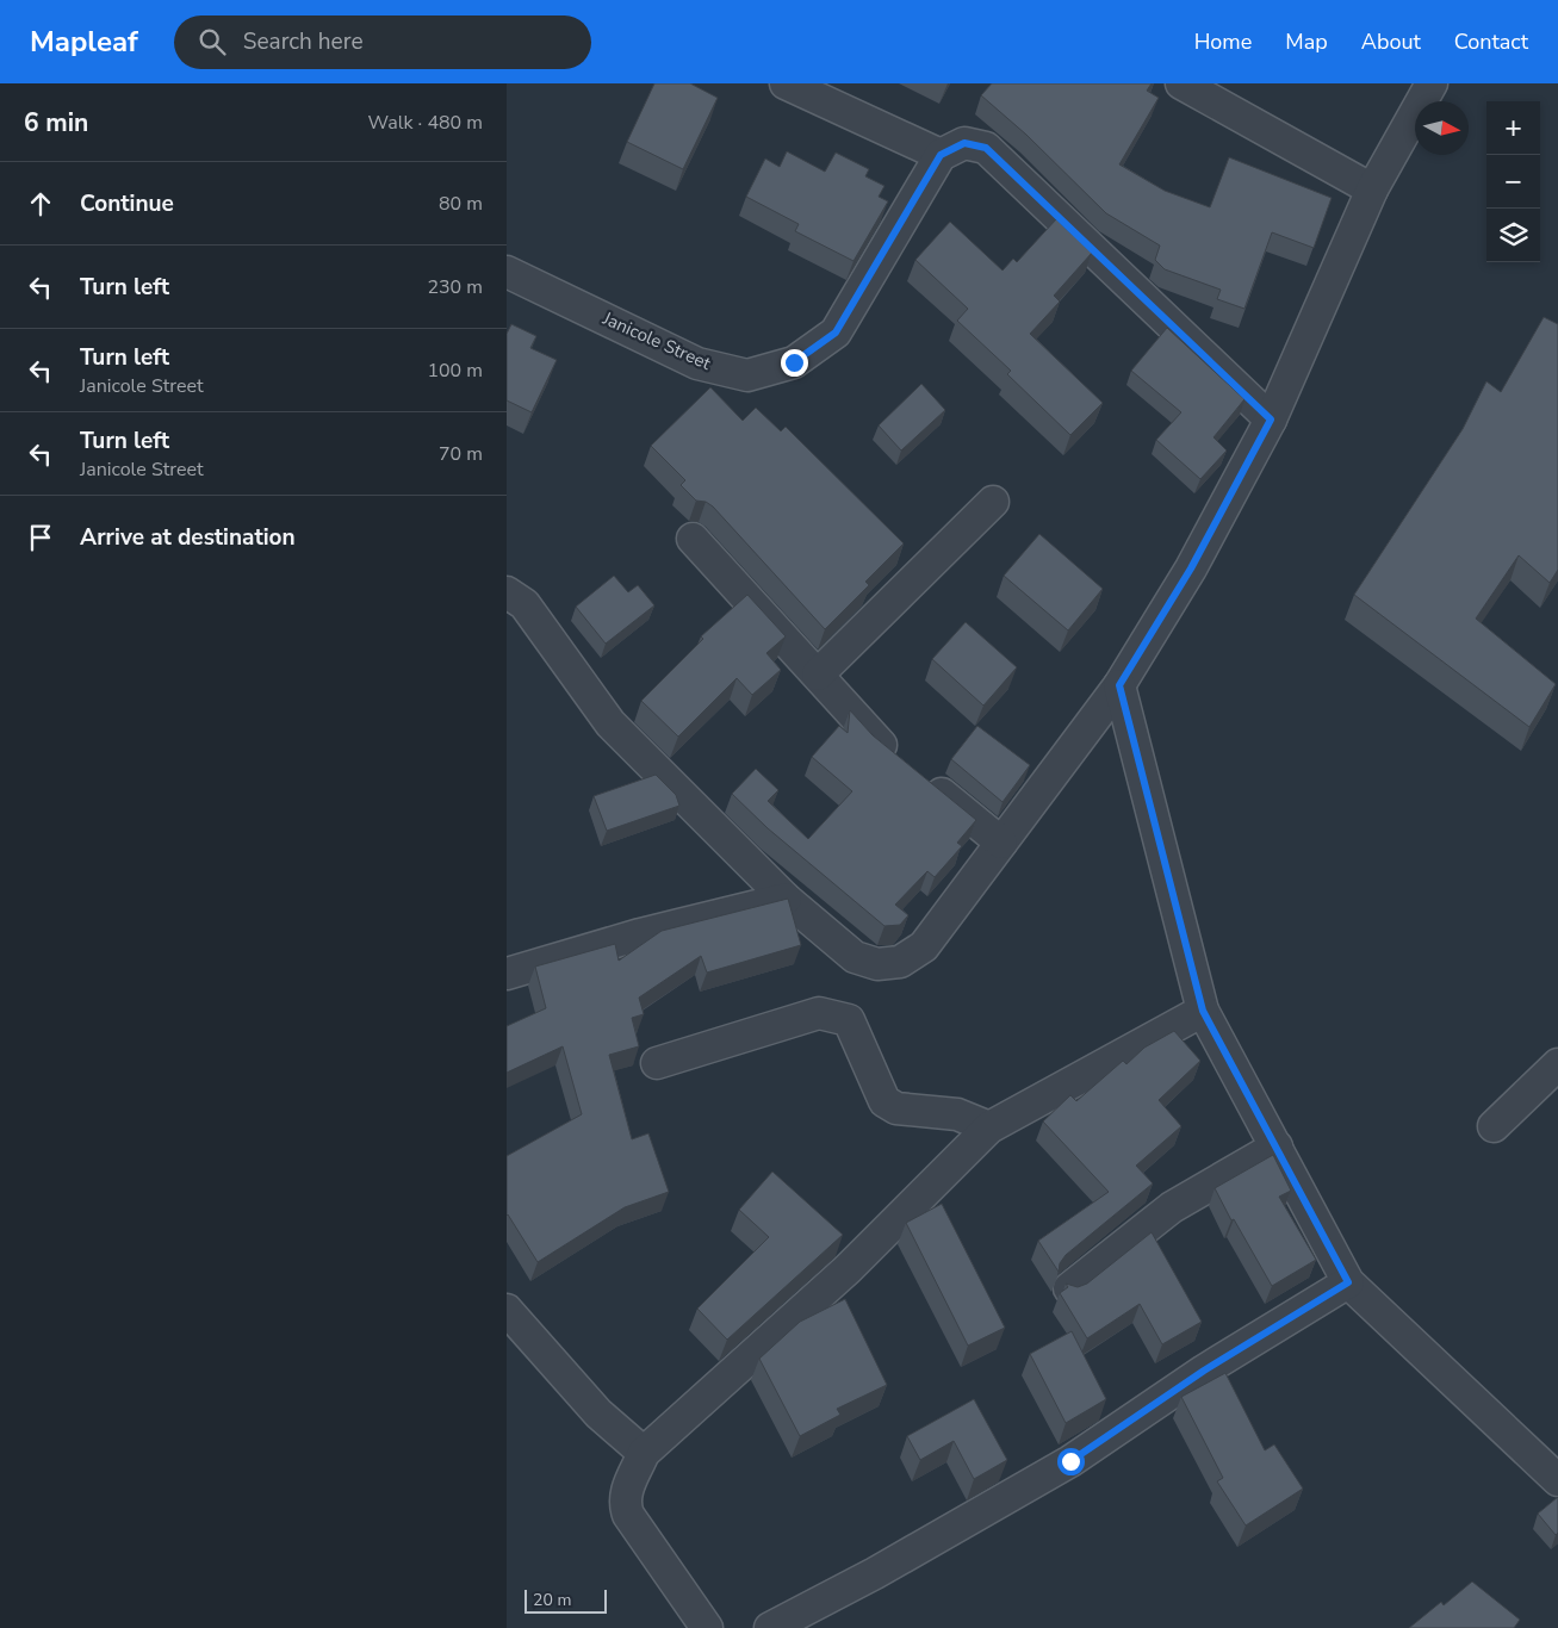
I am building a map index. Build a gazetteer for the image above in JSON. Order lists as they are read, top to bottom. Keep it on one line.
{"streets":{"street":["Janicole Street"]},"scale_bar":"20 m","north":"right","page":{"header":"Mapleaf","search":"Search here","nav":["Home","Map","About","Contact"],"heading":["6 min","Walk · 480 m"],"map_buttons":["+","−"],"list":[["Continue","80 m"],["Turn left","230 m"],["Turn left","Janicole Street","100 m"],["Turn left","Janicole Street","70 m"],"Arrive at destination"],"scale":"20 m"}}
